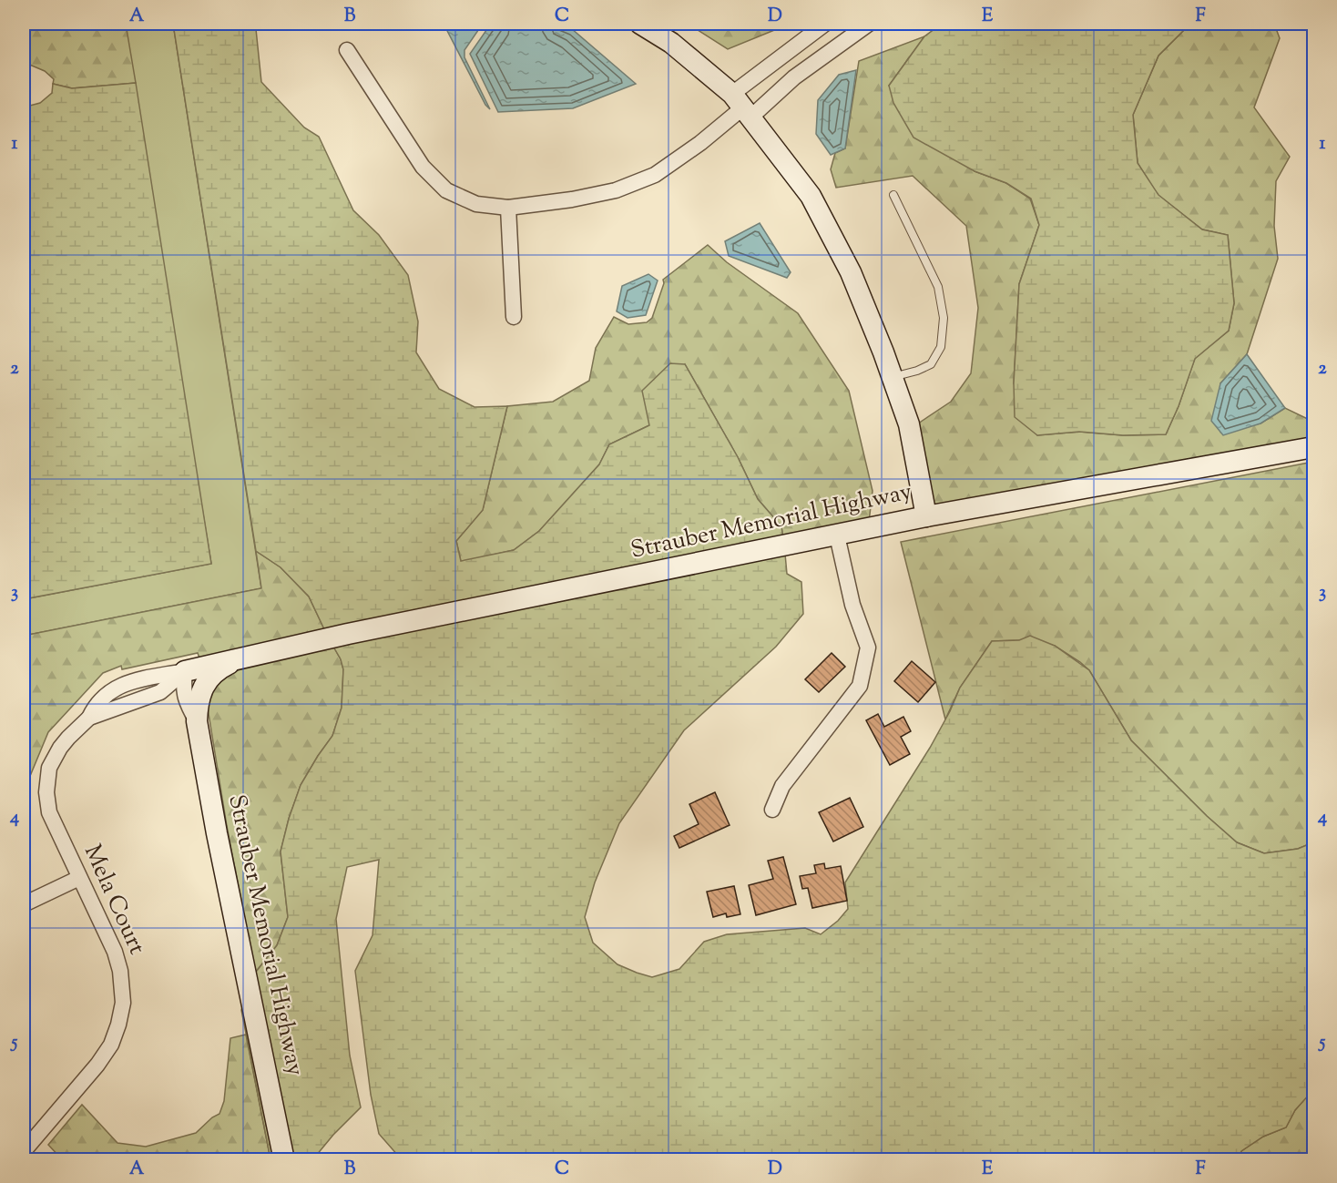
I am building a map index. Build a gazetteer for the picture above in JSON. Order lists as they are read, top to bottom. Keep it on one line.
{"streets":{"street":["Strauber Memorial Highway","Mela Court"]},"crossings":[["Strauber Memorial Highway","Mela Court"]],"grid":{"columns":["A","B","C","D","E","F"],"rows":["1","2","3","4","5"]}}
